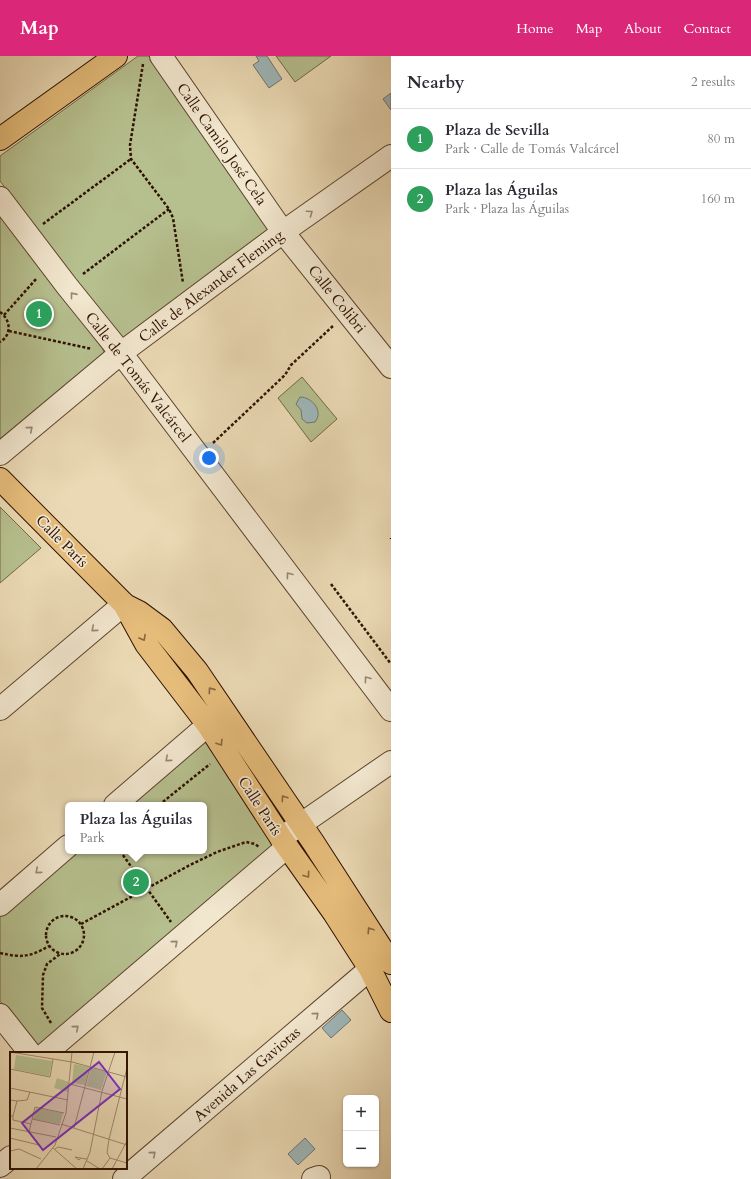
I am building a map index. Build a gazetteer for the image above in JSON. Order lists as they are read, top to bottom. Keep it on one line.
{"streets":{"main road":["Calle París"],"street":["Calle Camilo José Cela","Calle de Alexander Fleming","Calle Colibri","Calle de Tomás Valcárcel","Avenida Las Gaviotas"]},"crossings":[["Calle Camilo José Cela","Calle de Alexander Fleming"],["Calle Camilo José Cela","Calle Colibri"],["Calle de Alexander Fleming","Calle Colibri"],["Calle de Alexander Fleming","Calle de Tomás Valcárcel"],["Calle París","Avenida Las Gaviotas"]],"one_way":["Calle de Alexander Fleming","Calle de Tomás Valcárcel"],"page":{"header":"Map","nav":["Home","Map","About","Contact"],"heading":["Nearby","2 results"],"list":[{"mark":"1","name":"Plaza de Sevilla","note":"Park · Calle de Tomás Valcárcel","value":"80 m"},{"mark":"2","name":"Plaza las Águilas","note":"Park · Plaza las Águilas","value":"160 m"}],"pins":["1","2"],"popup":["Plaza las Águilas","Park"],"map_buttons":["+","−"]}}
